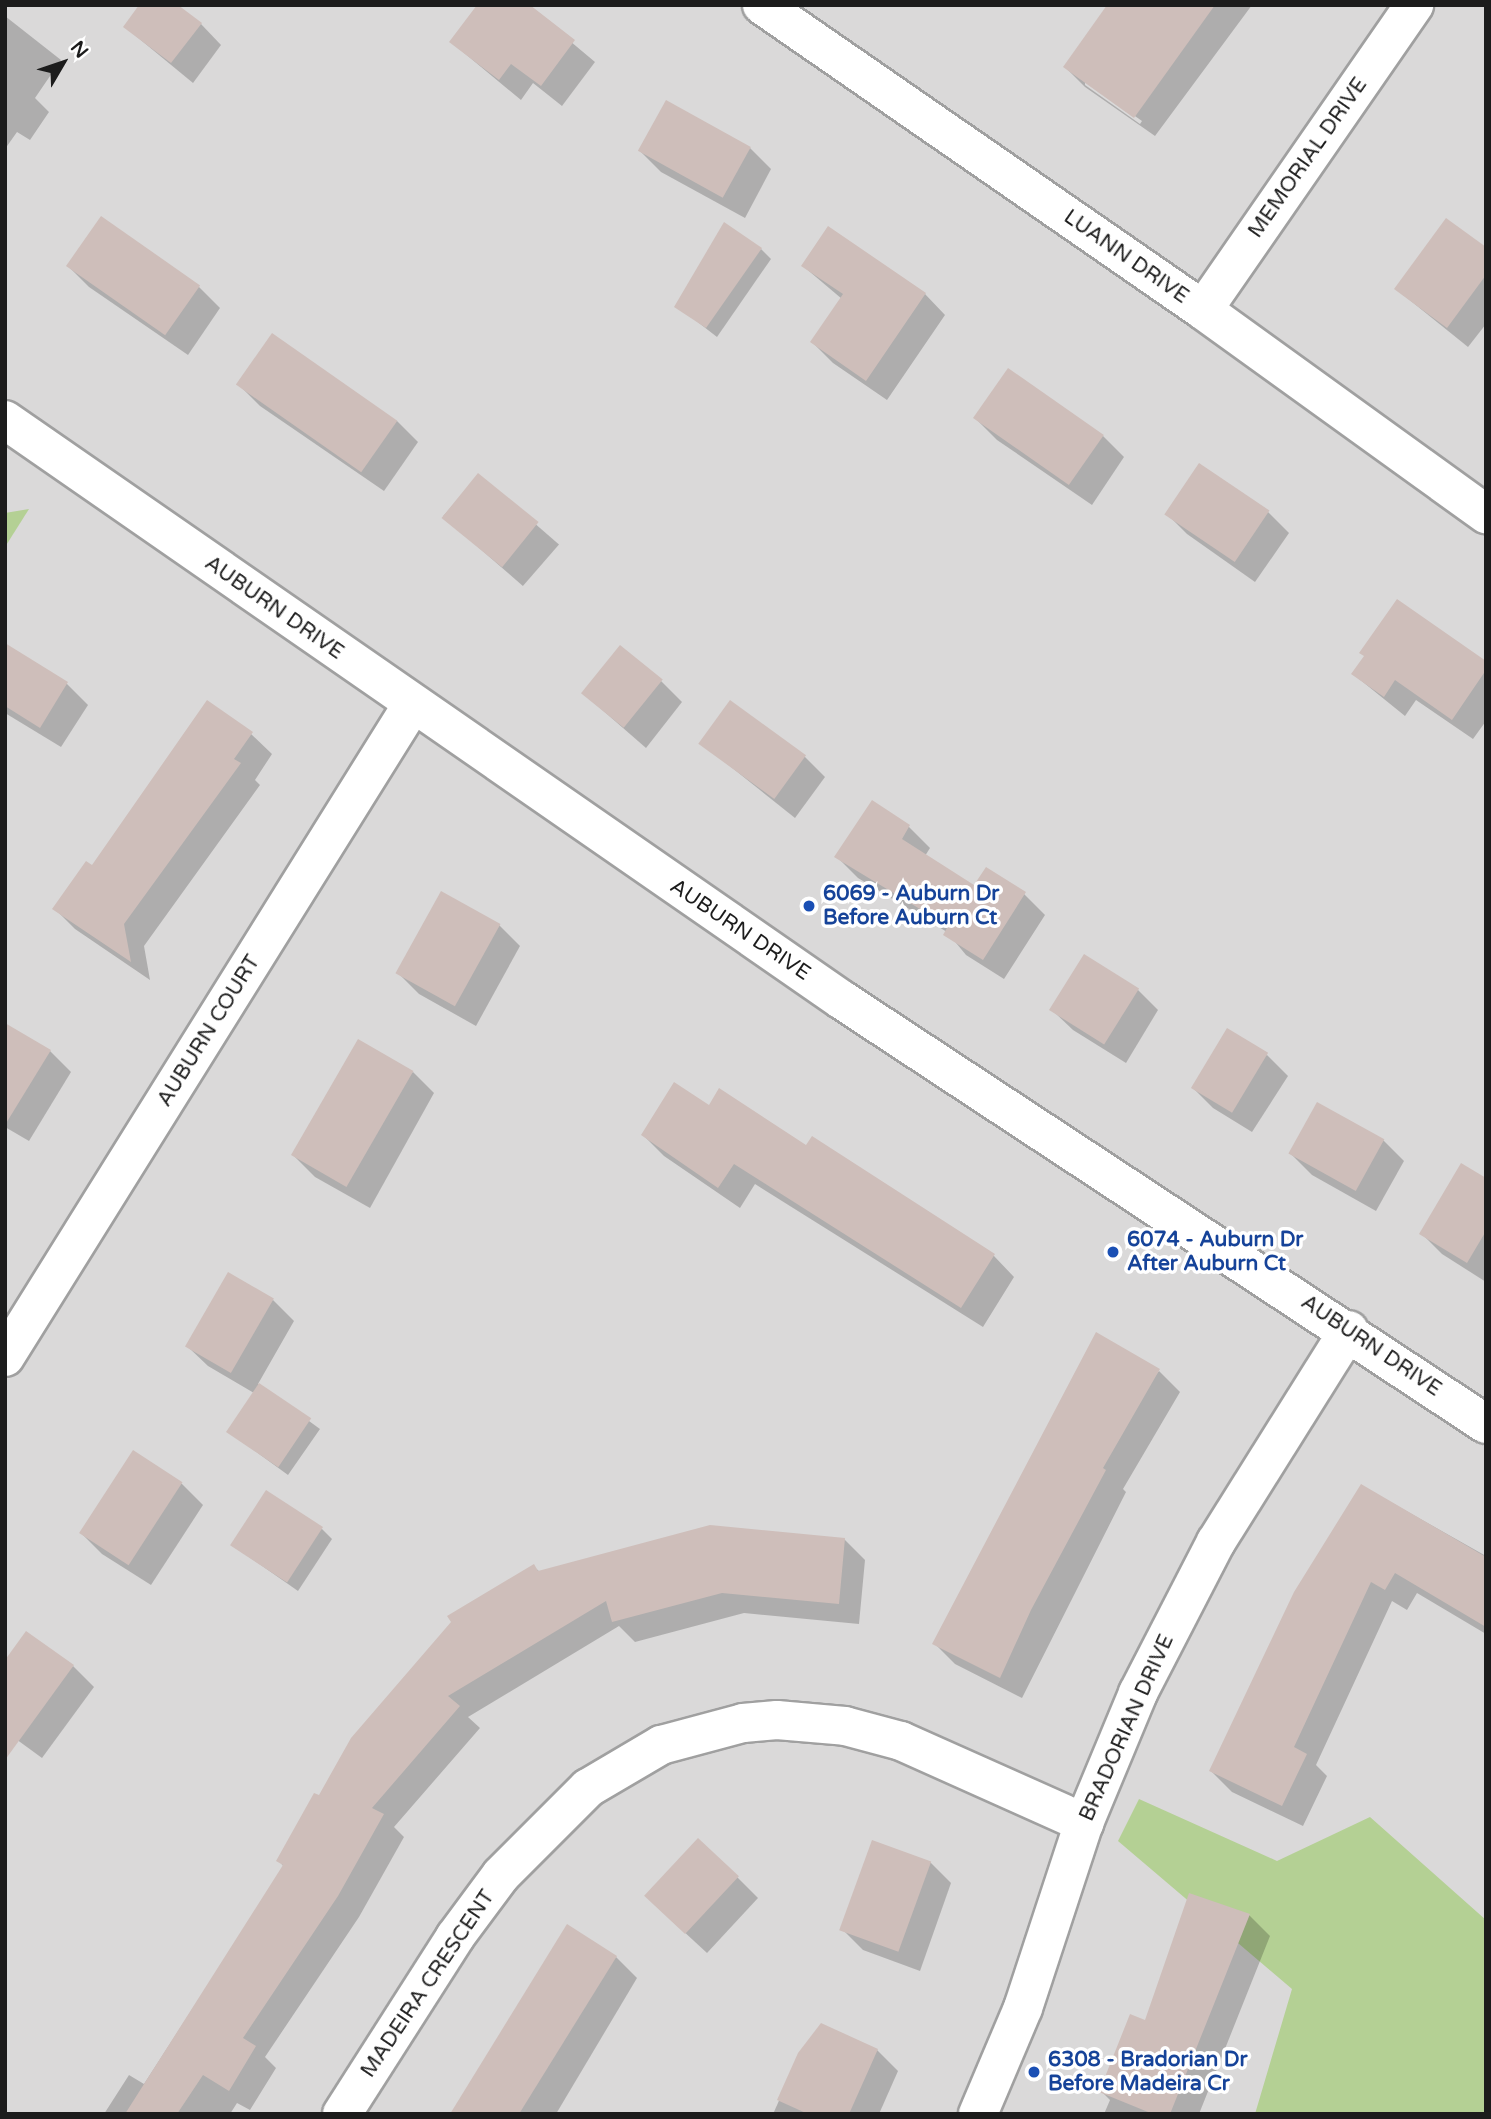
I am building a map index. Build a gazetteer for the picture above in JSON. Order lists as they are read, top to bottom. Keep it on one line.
{"streets":{"street":["MEMORIAL DRIVE","LUANN DRIVE","AUBURN DRIVE","AUBURN COURT","BRADORIAN DRIVE","MADEIRA CRESCENT"]},"crossings":[["MEMORIAL DRIVE","LUANN DRIVE"],["AUBURN DRIVE","AUBURN COURT"],["AUBURN DRIVE","BRADORIAN DRIVE"],["BRADORIAN DRIVE","MADEIRA CRESCENT"]],"places":["6069 - Auburn Dr Before Auburn Ct","6074 - Auburn Dr After Auburn Ct","6308 - Bradorian Dr Before Madeira Cr"],"north":"top right"}
